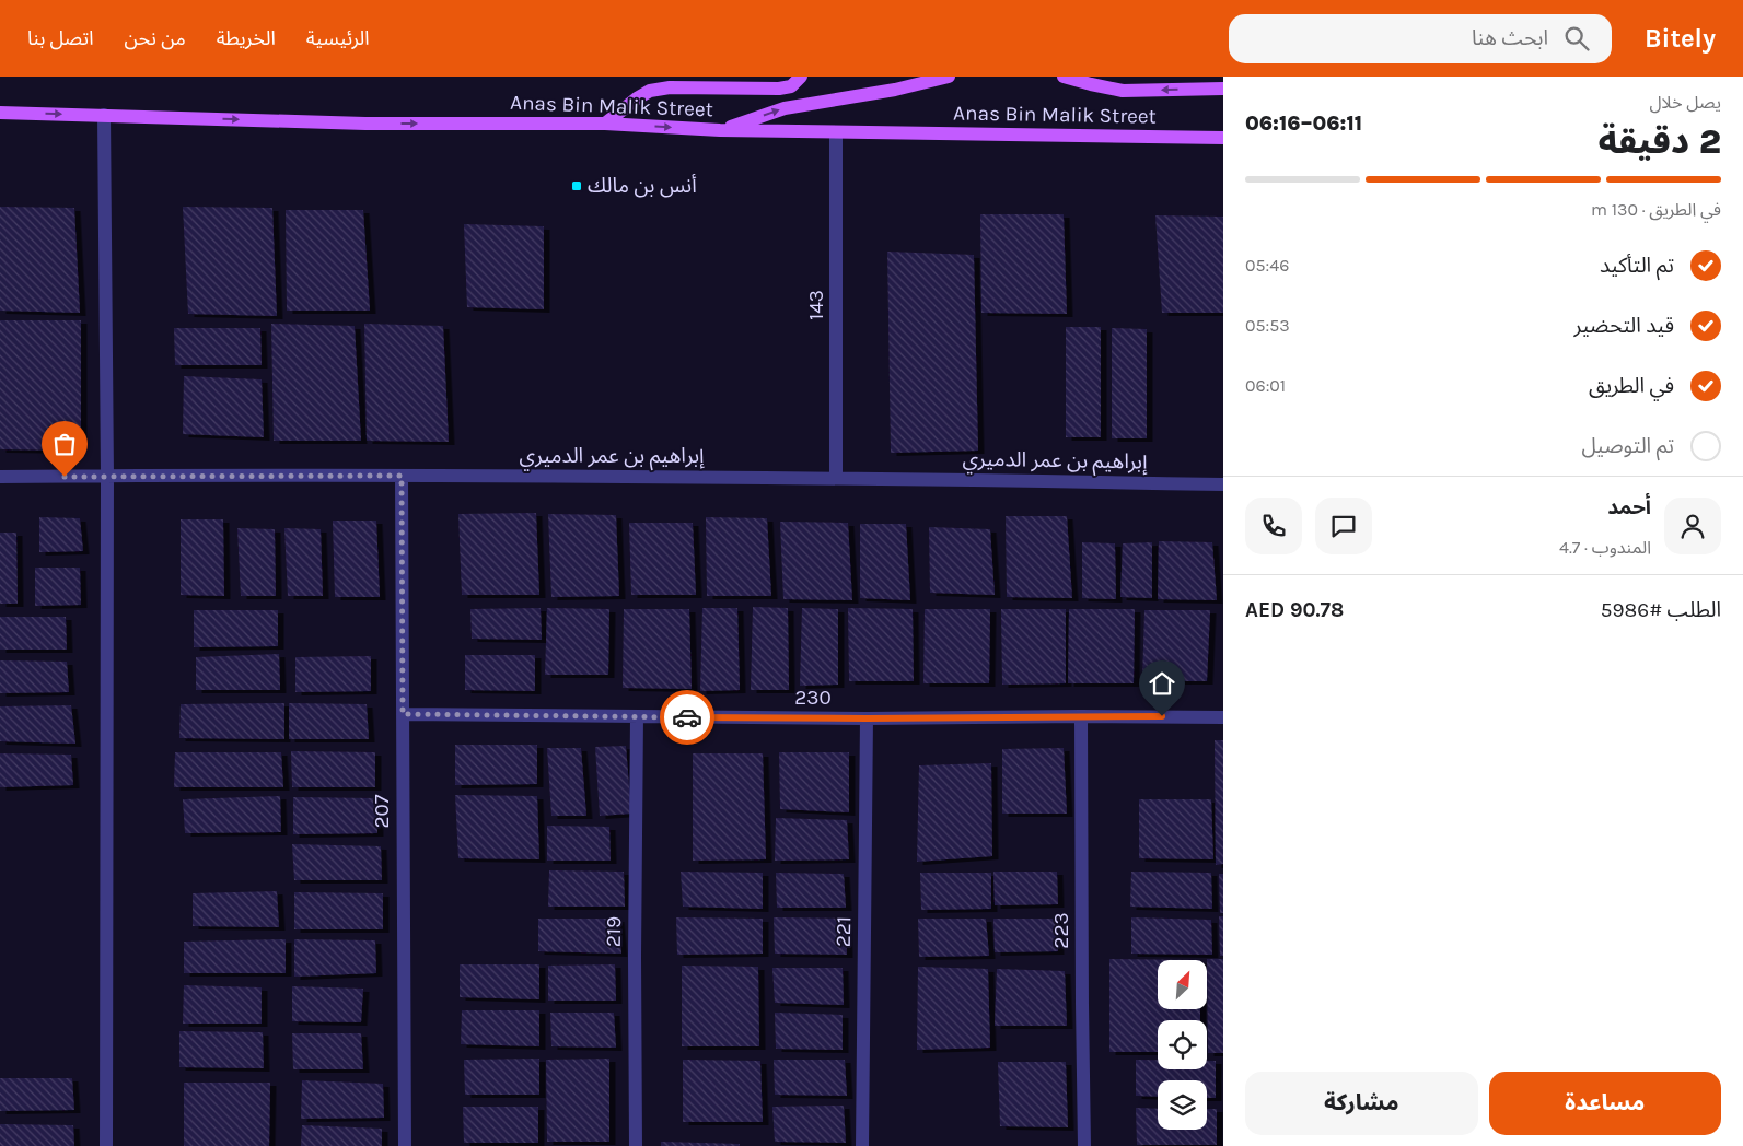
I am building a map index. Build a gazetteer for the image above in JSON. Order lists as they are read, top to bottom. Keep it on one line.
{"streets":{"main road":["Anas Bin Malik Street"],"street":["143","إبراهيم بن عمر الدميري","230","207","223","219","221"]},"crossings":[["Anas Bin Malik Street","143"],["143","إبراهيم بن عمر الدميري"],["إبراهيم بن عمر الدميري","207"],["230","207"],["230","223"],["230","219"],["230","221"]],"places":{"transit":["أنس بن مالك"]},"north":"top right","page":{"header":"Bitely","search":"ابحث هنا","nav":["الرئيسية","الخريطة","من نحن","اتصل بنا"],"heading":["2 دقيقة","يصل خلال","06:11–06:16"],"panel":["أحمد","المندوب · 4.7","الطلب #5986","AED 90.78"],"bar":"في الطريق · 130 m","list":[["تم التأكيد","05:46"],["قيد التحضير","05:53"],["في الطريق","06:01"],"تم التوصيل"],"buttons":["مساعدة","مشاركة"]}}
